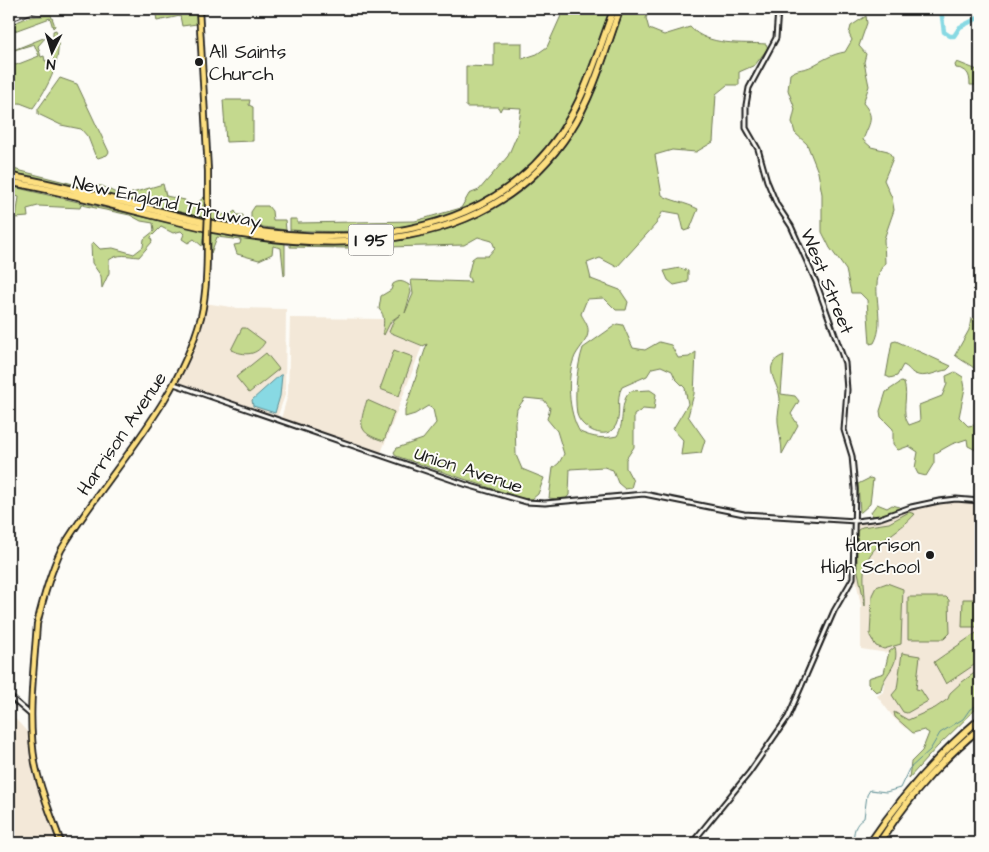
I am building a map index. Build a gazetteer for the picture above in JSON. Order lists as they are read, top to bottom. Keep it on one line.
{"streets":{"highway":["New England Thruway","I 95"],"main road":["Harrison Avenue"],"street":["West Street","Union Avenue"]},"crossings":[["West Street","Union Avenue"],["Harrison Avenue","Union Avenue"]],"places":["All Saints Church","Harrison High School"],"north":"bottom"}
